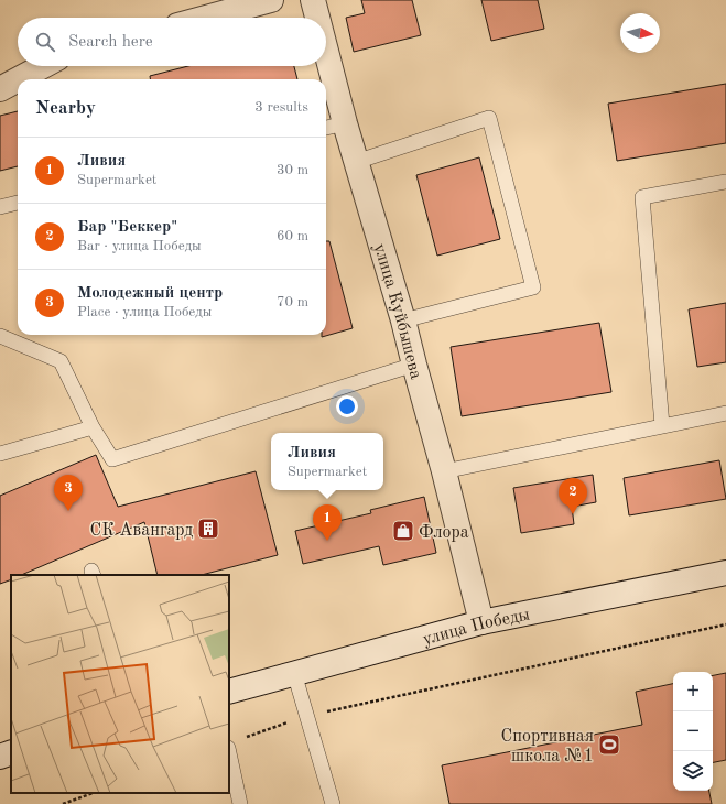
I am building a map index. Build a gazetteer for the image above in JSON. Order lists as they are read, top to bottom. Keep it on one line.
{"streets":{"street":["улица Куйбышева","улица Победы"]},"crossings":[["улица Куйбышева","улица Победы"]],"places":{"building":["СК Авангард"],"shop":["Флора"],"sports":["Спортивная школа №1"]},"north":"right","page":{"search":"Search here","heading":["Nearby","3 results"],"list":[{"mark":"1","name":"Ливия","note":"Supermarket","value":"30 m"},{"mark":"2","name":"Бар \"Беккер\"","note":"Bar · улица Победы","value":"60 m"},{"mark":"3","name":"Молодежный центр","note":"Place · улица Победы","value":"70 m"}],"popup":["Ливия","Supermarket"],"pins":["3","2","1"],"map_buttons":["+","−"]}}
